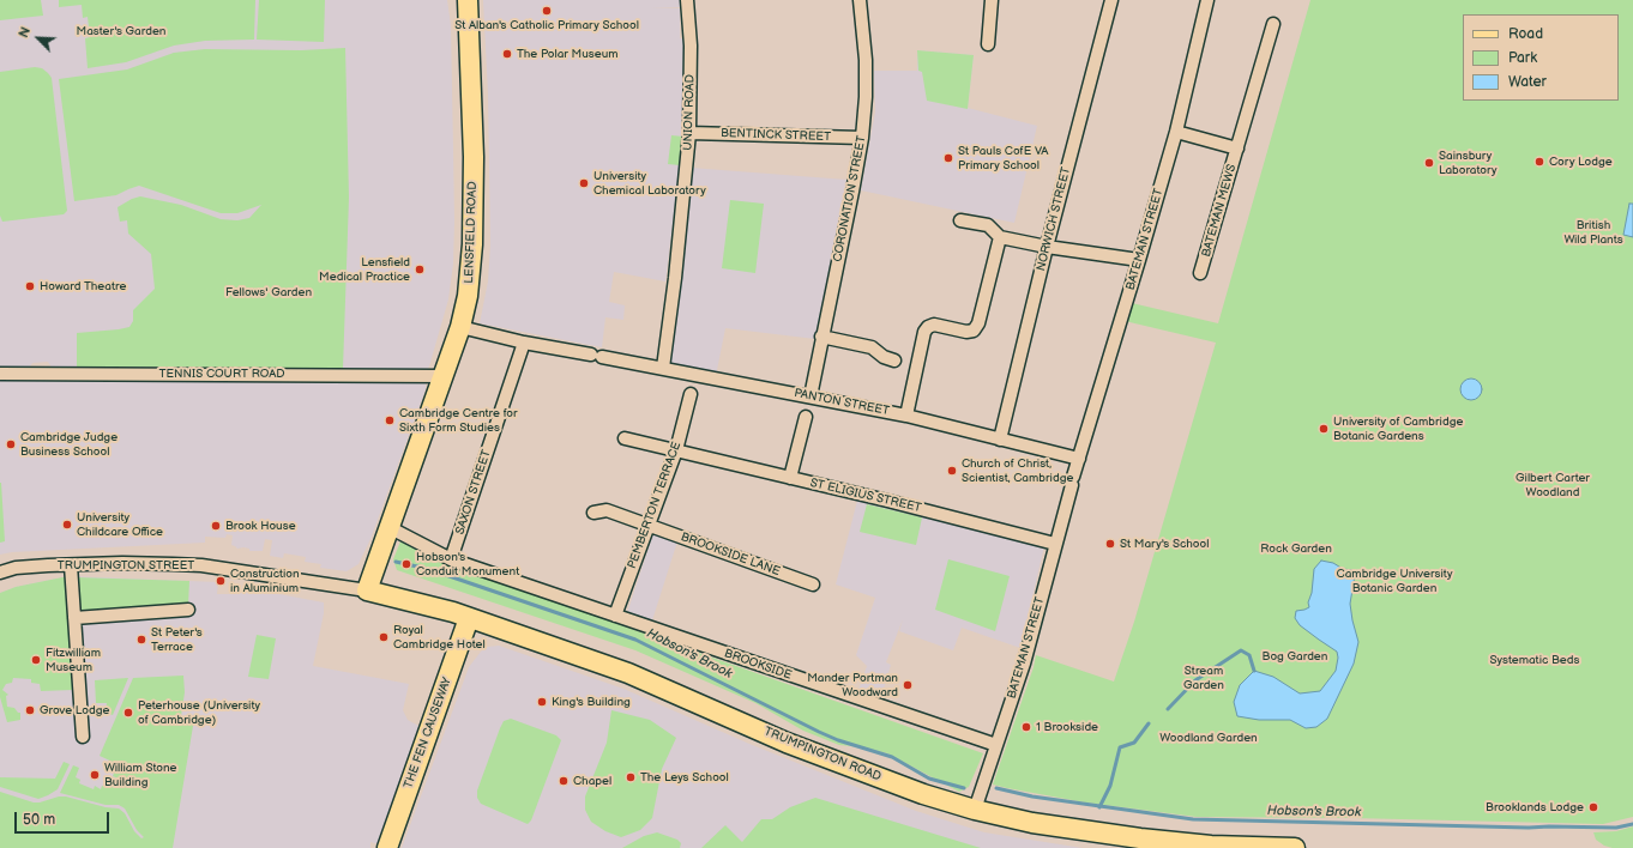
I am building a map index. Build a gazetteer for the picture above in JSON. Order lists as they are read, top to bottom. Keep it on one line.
{"streets":{"main road":["LENSFIELD ROAD","THE FEN CAUSEWAY","TRUMPINGTON ROAD"],"street":["UNION ROAD","BENTINCK STREET","CORONATION STREET","BATEMAN MEWS","NORWICH STREET","BATEMAN STREET","TENNIS COURT ROAD","PANTON STREET","SAXON STREET","ST ELIGIUS STREET","PEMBERTON TERRACE","BROOKSIDE LANE","TRUMPINGTON STREET","BROOKSIDE"]},"crossings":[["UNION ROAD","BENTINCK STREET"],["UNION ROAD","PANTON STREET"],["BENTINCK STREET","CORONATION STREET"],["CORONATION STREET","PANTON STREET"],["BATEMAN MEWS","BATEMAN STREET"],["NORWICH STREET","PANTON STREET"],["LENSFIELD ROAD","TENNIS COURT ROAD"],["LENSFIELD ROAD","PANTON STREET"],["LENSFIELD ROAD","TRUMPINGTON STREET"],["LENSFIELD ROAD","BROOKSIDE"],["LENSFIELD ROAD","TRUMPINGTON ROAD"],["BATEMAN STREET","PANTON STREET"],["BATEMAN STREET","ST ELIGIUS STREET"],["BATEMAN STREET","BROOKSIDE"],["BATEMAN STREET","TRUMPINGTON ROAD"],["PANTON STREET","SAXON STREET"],["SAXON STREET","BROOKSIDE"],["ST ELIGIUS STREET","PEMBERTON TERRACE"],["PEMBERTON TERRACE","BROOKSIDE LANE"],["PEMBERTON TERRACE","BROOKSIDE"],["TRUMPINGTON STREET","TRUMPINGTON ROAD"],["THE FEN CAUSEWAY","TRUMPINGTON ROAD"]],"water":["Hobson's Brook"],"parks":["Master's Garden","British Wild Plants","Fellows' Garden","Gilbert Carter Woodland","Rock Garden","Cambridge University Botanic Garden","Bog Garden","Systematic Beds","Stream Garden","Woodland Garden"],"places":["St Alban's Catholic Primary School","The Polar Museum","St Pauls CofE VA Primary School","Cory Lodge","Sainsbury Laboratory","University Chemical Laboratory","Lensfield Medical Practice","Howard Theatre","Cambridge Centre for Sixth Form Studies","University of Cambridge Botanic Gardens","Cambridge Judge Business School","Church of Christ, Scientist, Cambridge","University Childcare Office","Brook House","St Mary's School","Hobson's Conduit Monument","Construction in Aluminium","Royal Cambridge Hotel","St Peter's Terrace","Fitzwilliam Museum","Mander Portman Woodward","King's Building","Grove Lodge","Peterhouse (University of Cambridge)","1 Brookside","William Stone Building","The Leys School","Chapel","Brooklands Lodge"],"legend":["Road","Park","Water"],"scale_bar":"50 m","north":"top left"}
